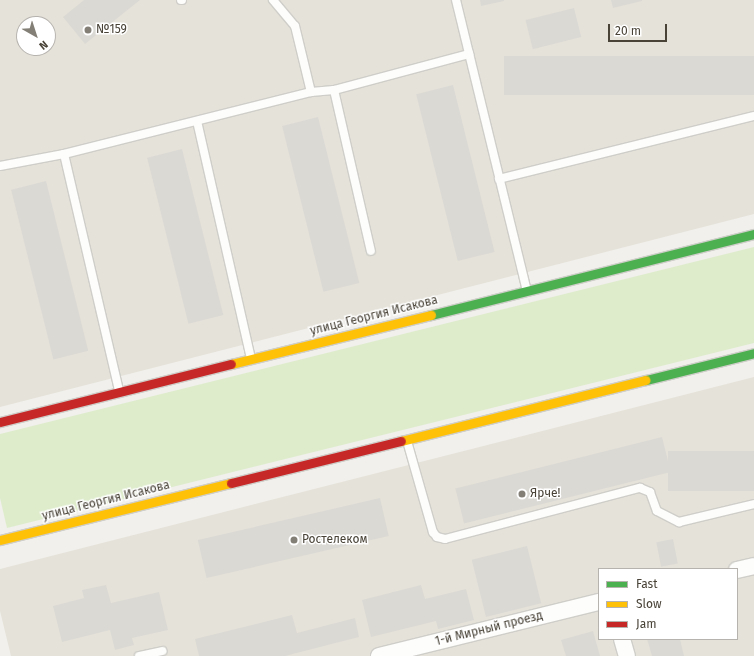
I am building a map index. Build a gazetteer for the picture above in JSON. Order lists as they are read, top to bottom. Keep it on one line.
{"streets":{"street":["улица Георгия Исакова","1-й Мирный проезд"]},"places":["№159","Ярче!","Ростелеком"],"legend":["Fast","Slow","Jam"],"scale_bar":"20 m","north":"bottom right"}
